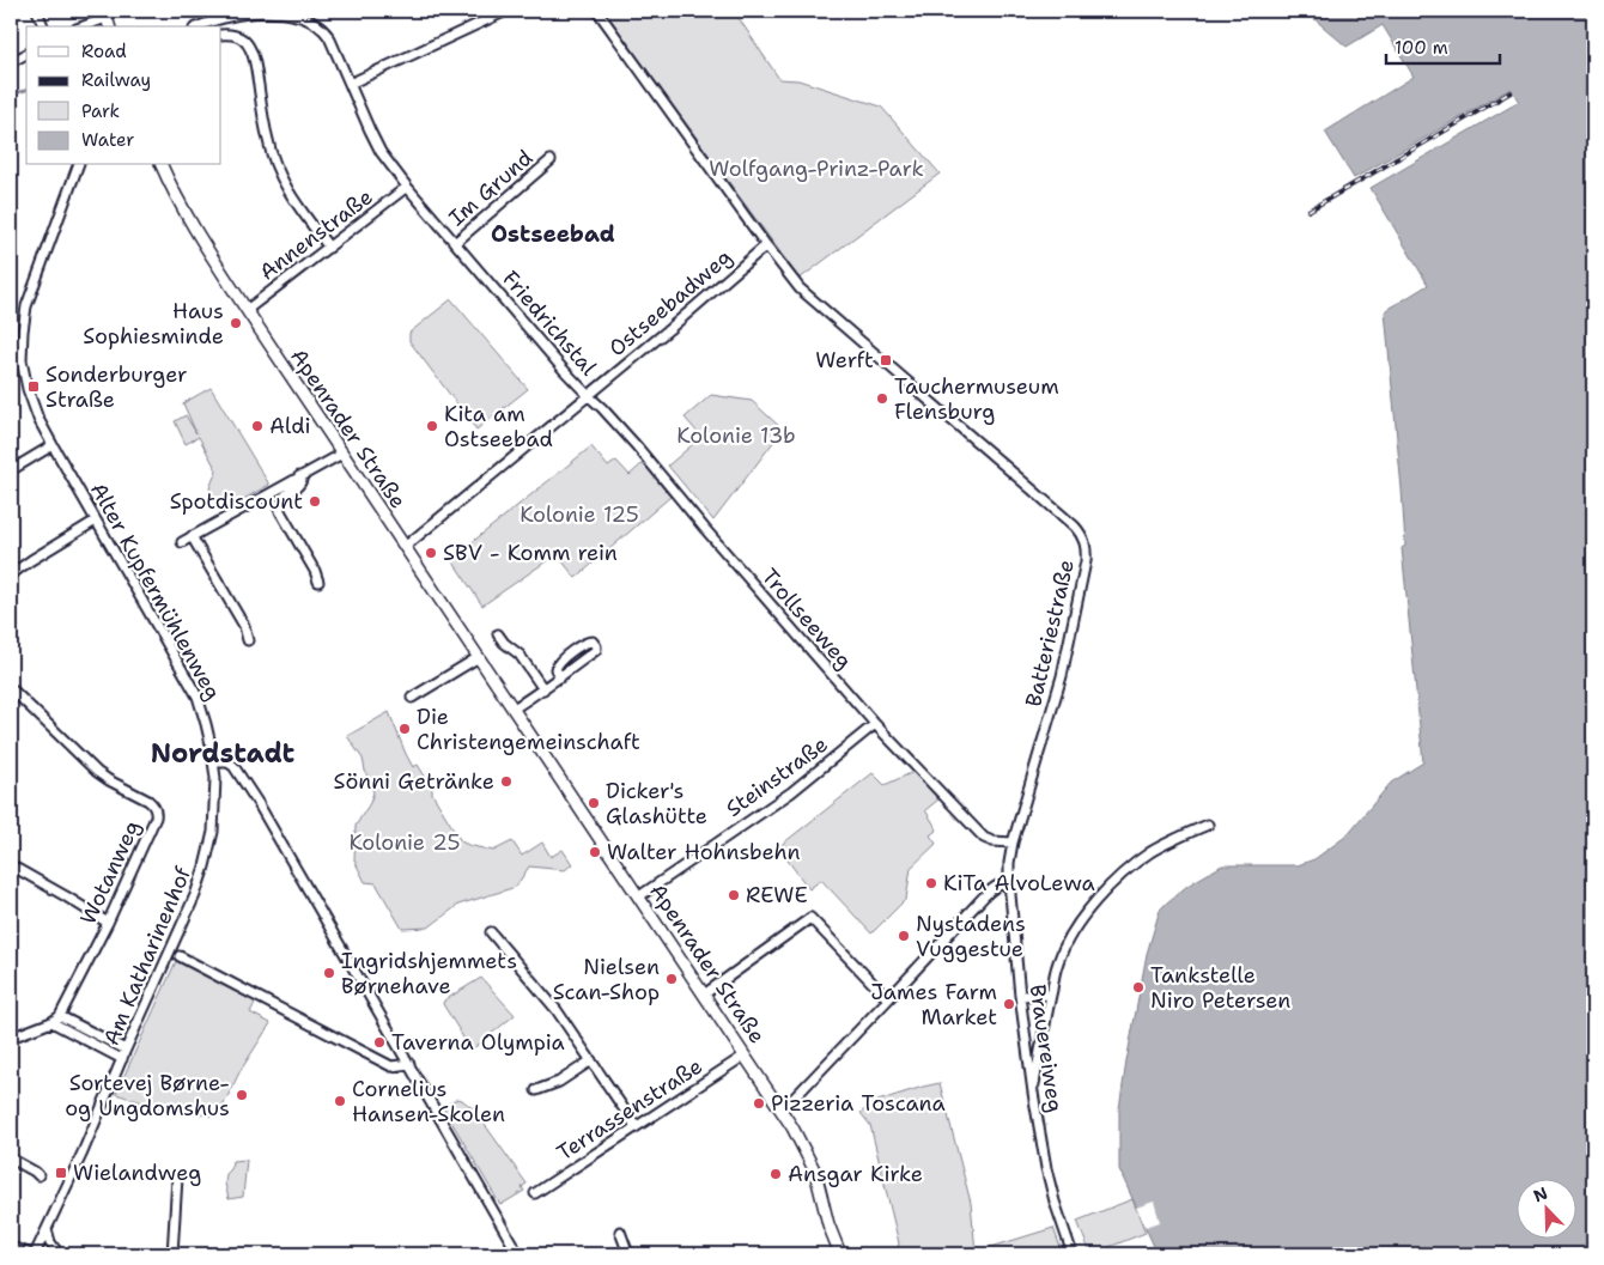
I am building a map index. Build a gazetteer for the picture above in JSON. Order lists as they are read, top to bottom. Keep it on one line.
{"streets":{"main road":["Apenrader Straße"],"street":["Im Grund","Annenstraße","Ostseebadweg","Friedrichstal","Alter Kupfermühlenweg","Trollseeweg","Batteriestraße","Steinstraße","Wotanweg","Am Katharinenhof","Brauereiweg","Terrassenstraße"]},"crossings":[["Im Grund","Friedrichstal"],["Annenstraße","Friedrichstal"],["Annenstraße","Apenrader Straße"],["Ostseebadweg","Friedrichstal"],["Ostseebadweg","Apenrader Straße"],["Ostseebadweg","Trollseeweg"],["Ostseebadweg","Batteriestraße"],["Friedrichstal","Trollseeweg"],["Apenrader Straße","Steinstraße"],["Apenrader Straße","Terrassenstraße"],["Alter Kupfermühlenweg","Am Katharinenhof"],["Trollseeweg","Batteriestraße"],["Trollseeweg","Steinstraße"],["Trollseeweg","Brauereiweg"],["Batteriestraße","Brauereiweg"]],"districts":["Ostseebad","Nordstadt"],"parks":["Wolfgang-Prinz-Park","Kolonie 13b","Kolonie 125","Kolonie 25"],"places":{"other":["Haus Sophiesminde","Tauchermuseum Flensburg","Aldi","Kita am Ostseebad","Spotdiscount","SBV - Komm rein","Die Christengemeinschaft","Sönni Getränke","Dicker's Glashütte","Walter Hohnsbehn","KiTa AlvoLewa","REWE","Nystadens Vuggestue","Ingridshjemmets Børnehave","Nielsen Scan-Shop","Tankstelle Niro Petersen","James Farm Market","Taverna Olympia","Sortevej Børne- og Ungdomshus","Cornelius Hansen-Skolen","Pizzeria Toscana","Ansgar Kirke"],"transit":["Werft","Sonderburger Straße","Wielandweg"]},"legend":["Road","Railway","Park","Water"],"scale_bar":"100 m","north":"top left"}
